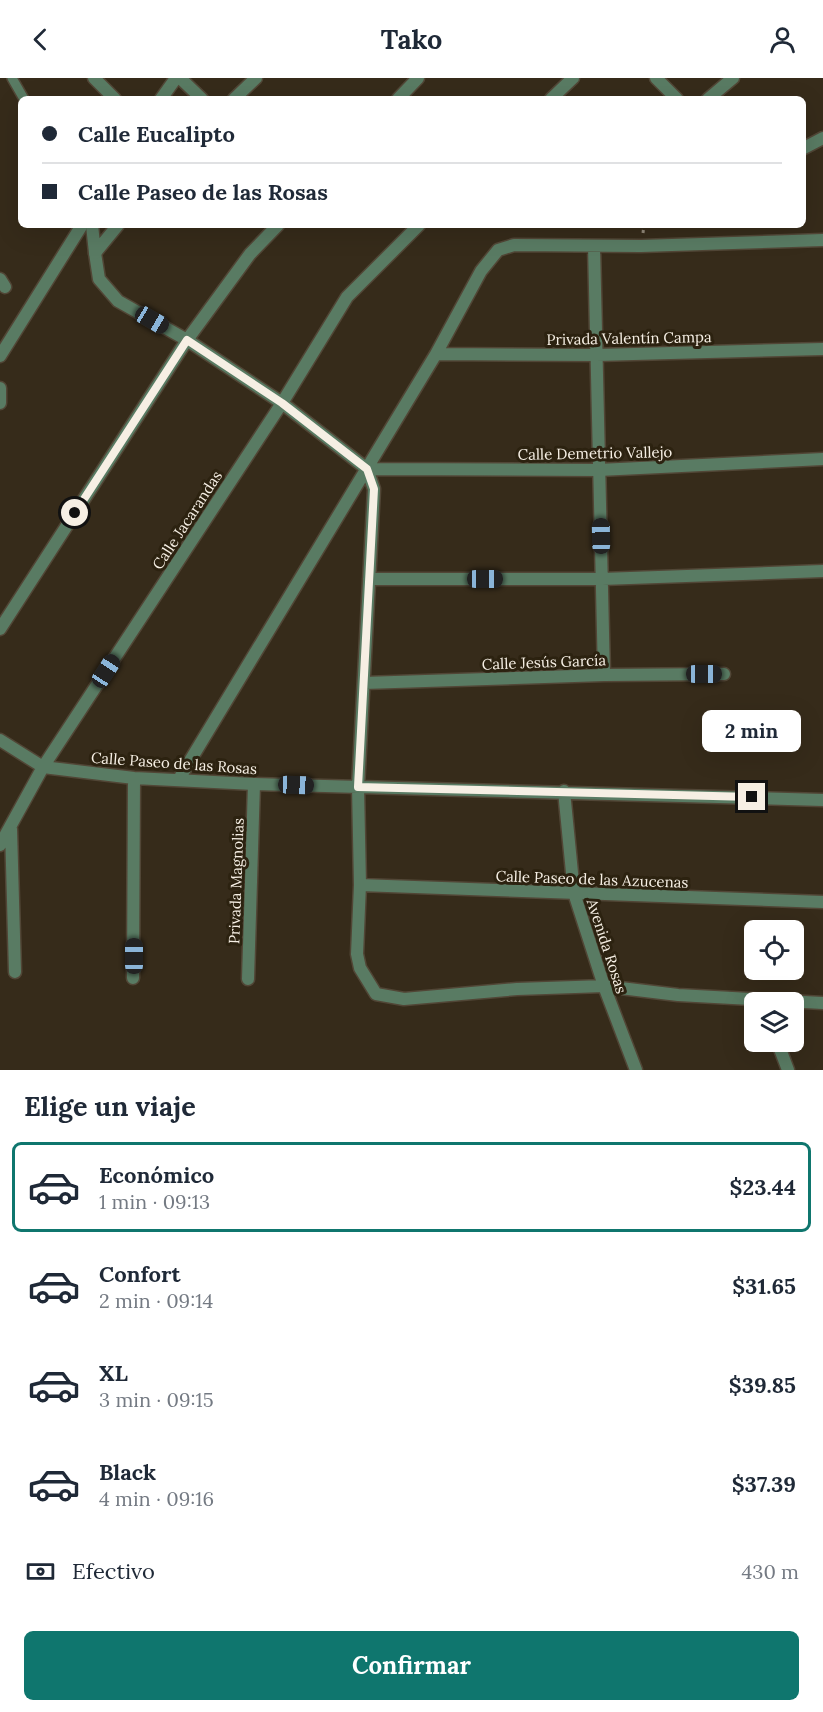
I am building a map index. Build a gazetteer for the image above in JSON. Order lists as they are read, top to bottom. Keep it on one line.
{"streets":{"street":["Privada Valentín Campa","Calle Demetrio Vallejo","Calle Jacarandas","Calle Jesús García","Calle Paseo de las Rosas","Calle Paseo de las Azucenas","Privada Magnolias","Avenida Rosas"]},"crossings":[["Calle Jacarandas","Calle Paseo de las Rosas"],["Calle Paseo de las Rosas","Privada Magnolias"],["Calle Paseo de las Rosas","Avenida Rosas"],["Calle Paseo de las Azucenas","Avenida Rosas"]],"page":{"header":"Tako","banner":["Calle Eucalipto","Calle Paseo de las Rosas"],"bubble":"2 min","heading":"Elige un viaje","list":[{"name":"Económico","note":"1 min · 09:13","value":"$23.44"},{"name":"Confort","note":"2 min · 09:14","value":"$31.65"},{"name":"XL","note":"3 min · 09:15","value":"$39.85"},{"name":"Black","note":"4 min · 09:16","value":"$37.39"}],"pay":["Efectivo","430 m"],"buttons":"Confirmar"}}
